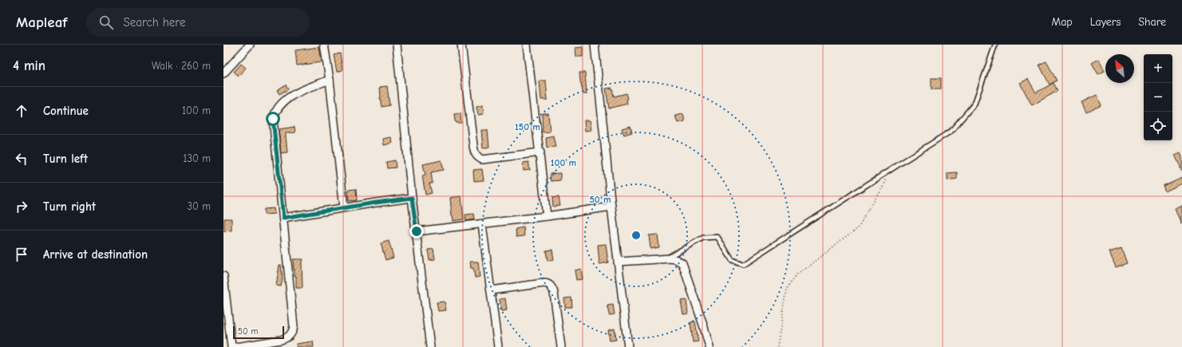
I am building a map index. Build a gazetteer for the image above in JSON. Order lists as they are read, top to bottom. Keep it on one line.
{"scale_bar":"50 m","north":"top left","page":{"header":"Mapleaf","search":"Search here","nav":["Map","Layers","Share"],"heading":["4 min","Walk · 260 m"],"map_buttons":["+","−"],"list":[["Continue","100 m"],["Turn left","130 m"],["Turn right","30 m"],"Arrive at destination"],"scale":"50 m"},"rings":["150 m","100 m","50 m"]}
